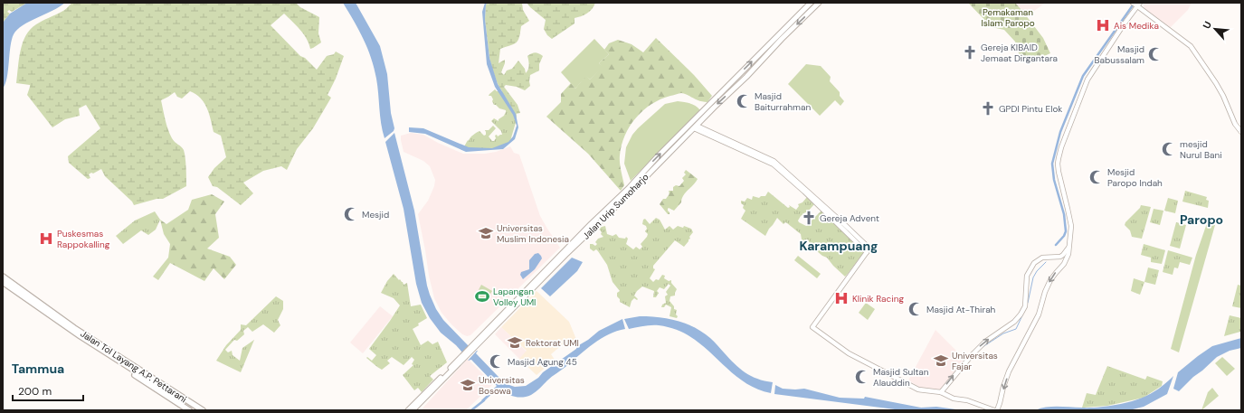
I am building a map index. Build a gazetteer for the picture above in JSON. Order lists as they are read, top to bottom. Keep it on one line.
{"streets":{"highway":["Jalan Urip Sumoharjo","Jalan Tol Layang A.P. Pettarani"]},"districts":["Paropo","Karampuang","Tammua"],"parks":["Pemakaman Islam Paropo"],"places":{"hospital":["Ais Medika","Puskesmas Rappokalling","Klinik Racing"],"church":["Gereja KIBAID Jemaat Dirgantara","GPDI Pintu Elok","Gereja Advent"],"mosque":["Masjid Babussalam","Masjid Baiturrahman","mesjid Nurul Bani","Mesjid Paropo Indah","Mesjid","Masjid At-Thirah","Masjid Agung 45","Masjid Sultan Alauddin"],"school or university":["Universitas Muslim Indonesia","Rektorat UMI","Universitas Fajar","Universitas Bosowa"],"sports":["Lapangan Volley UMI"]},"scale_bar":"200 m","north":"top left"}
